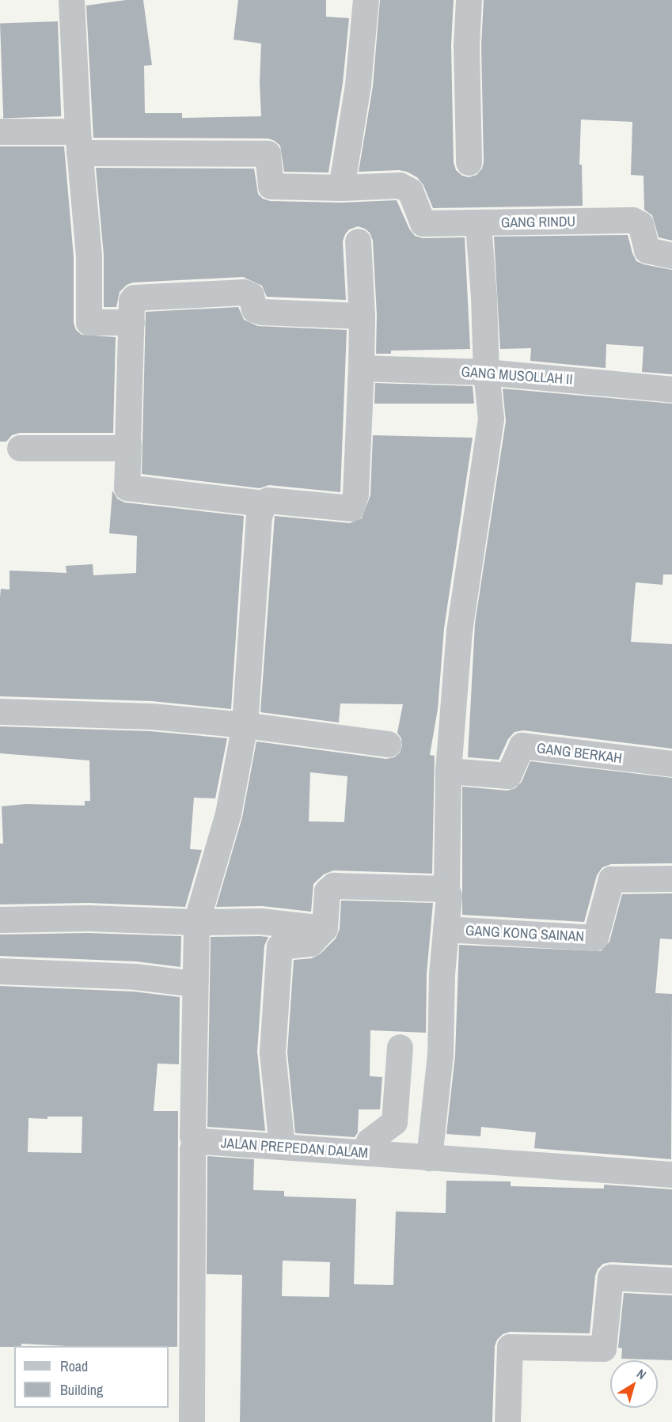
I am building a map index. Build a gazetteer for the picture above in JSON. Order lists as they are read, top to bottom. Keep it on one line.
{"streets":{"street":["GANG RINDU","GANG MUSOLLAH II","GANG BERKAH","GANG KONG SAINAN","JALAN PREPEDAN DALAM"]},"legend":["Road","Building"],"north":"top right"}
